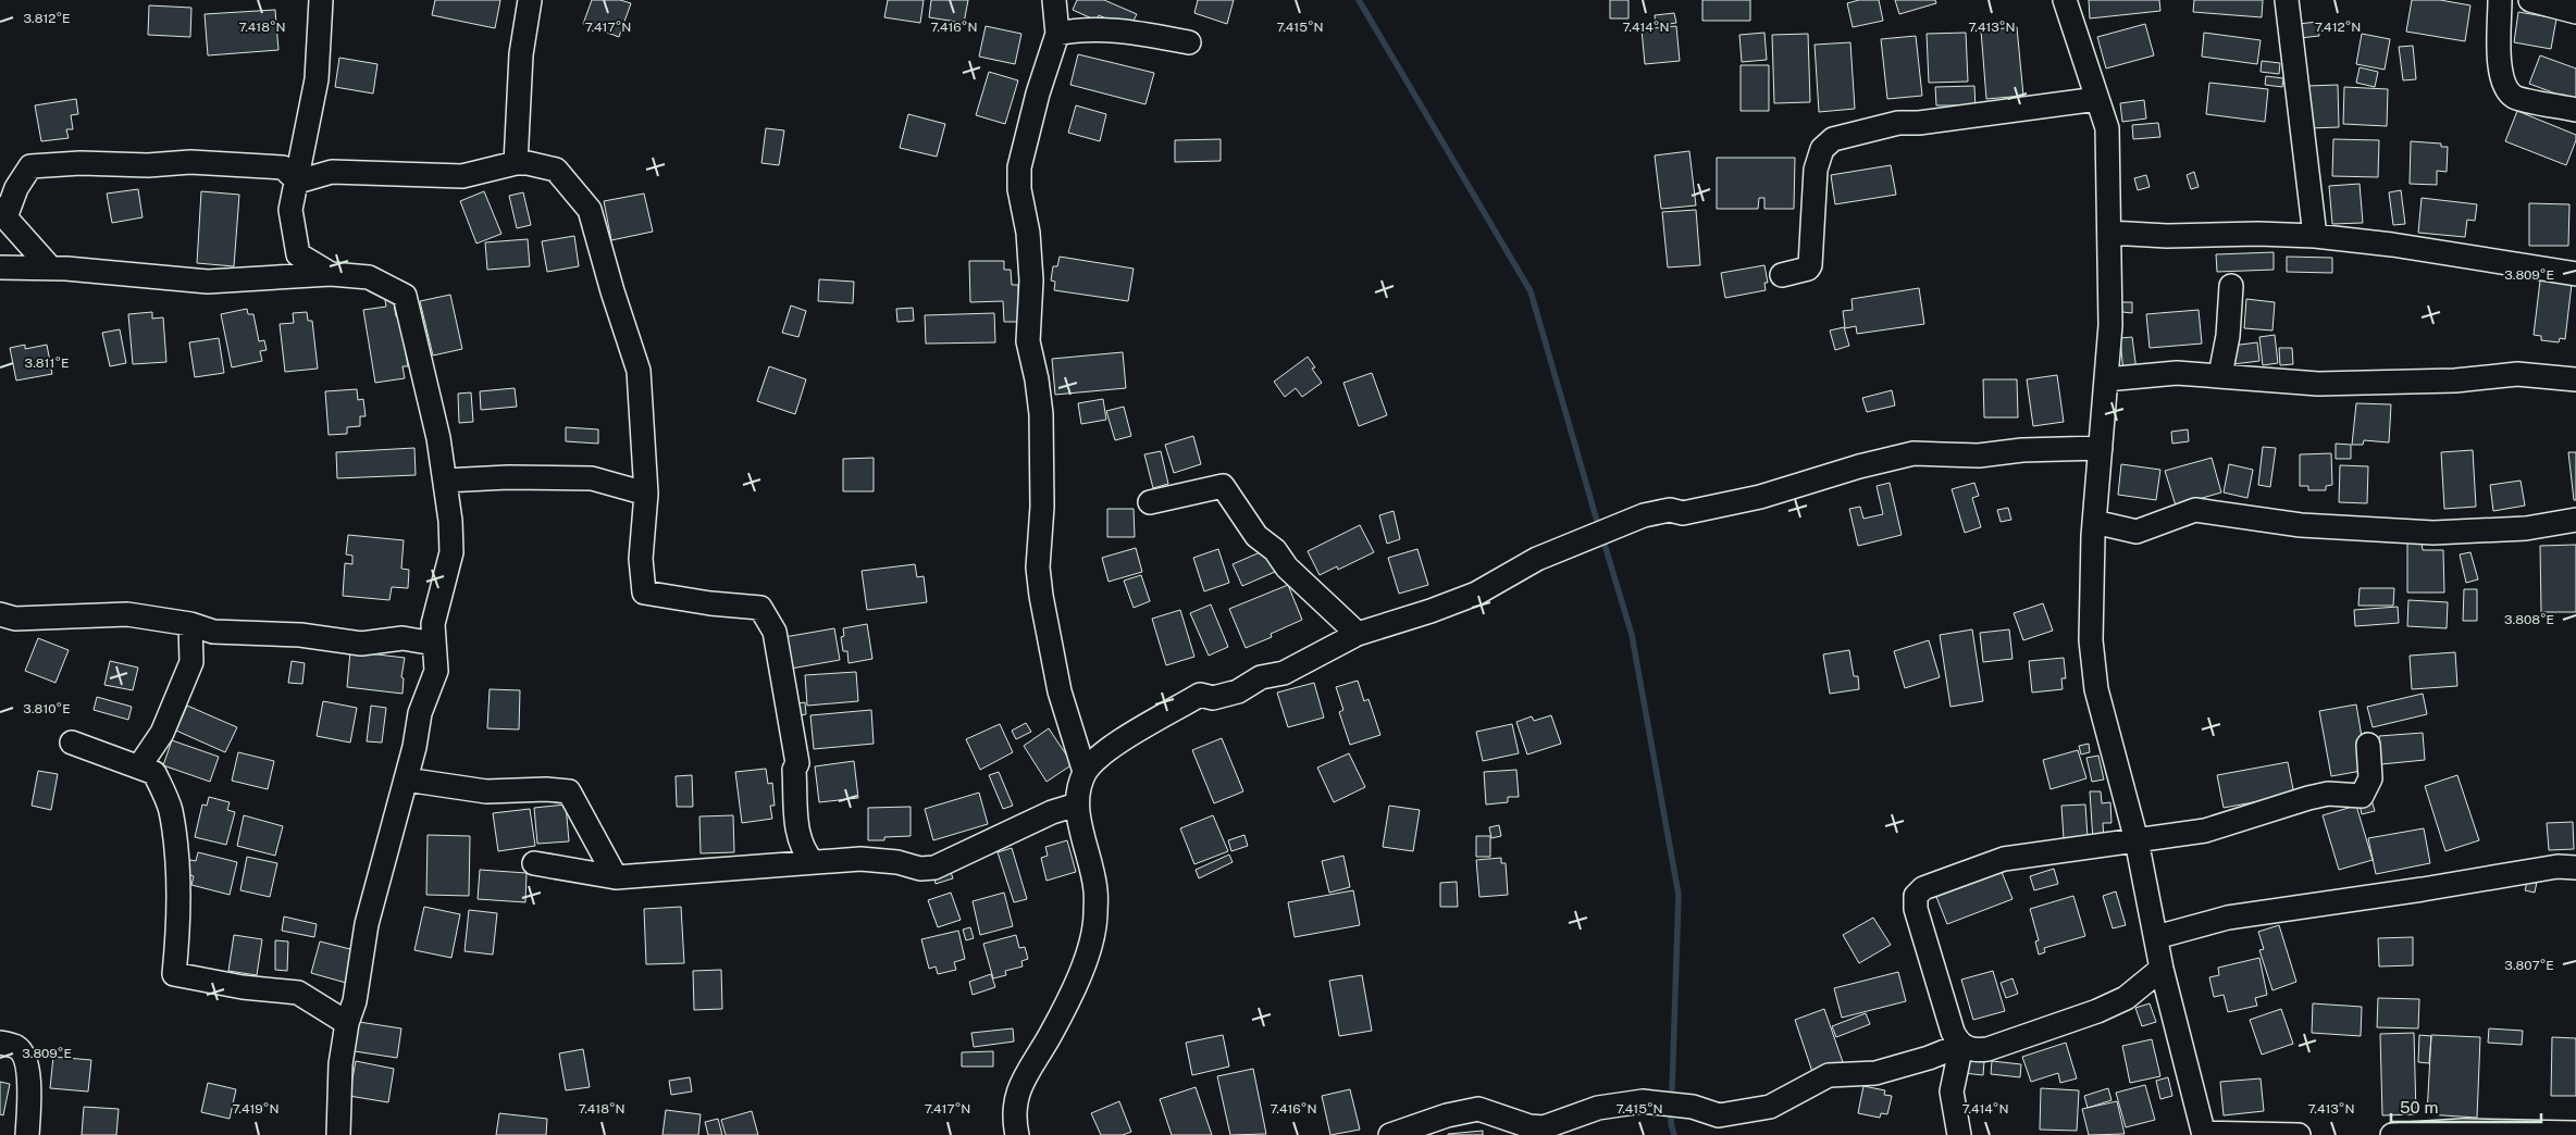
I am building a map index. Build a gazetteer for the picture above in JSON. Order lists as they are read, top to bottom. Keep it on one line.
{"scale_bar":"50 m","coordinates":["3.812°E","7.418°N","7.417°N","7.416°N","7.415°N","7.414°N","7.413°N","7.412°N","3.809°E","3.811°E","3.808°E","3.810°E","3.807°E","7.419°N"]}
